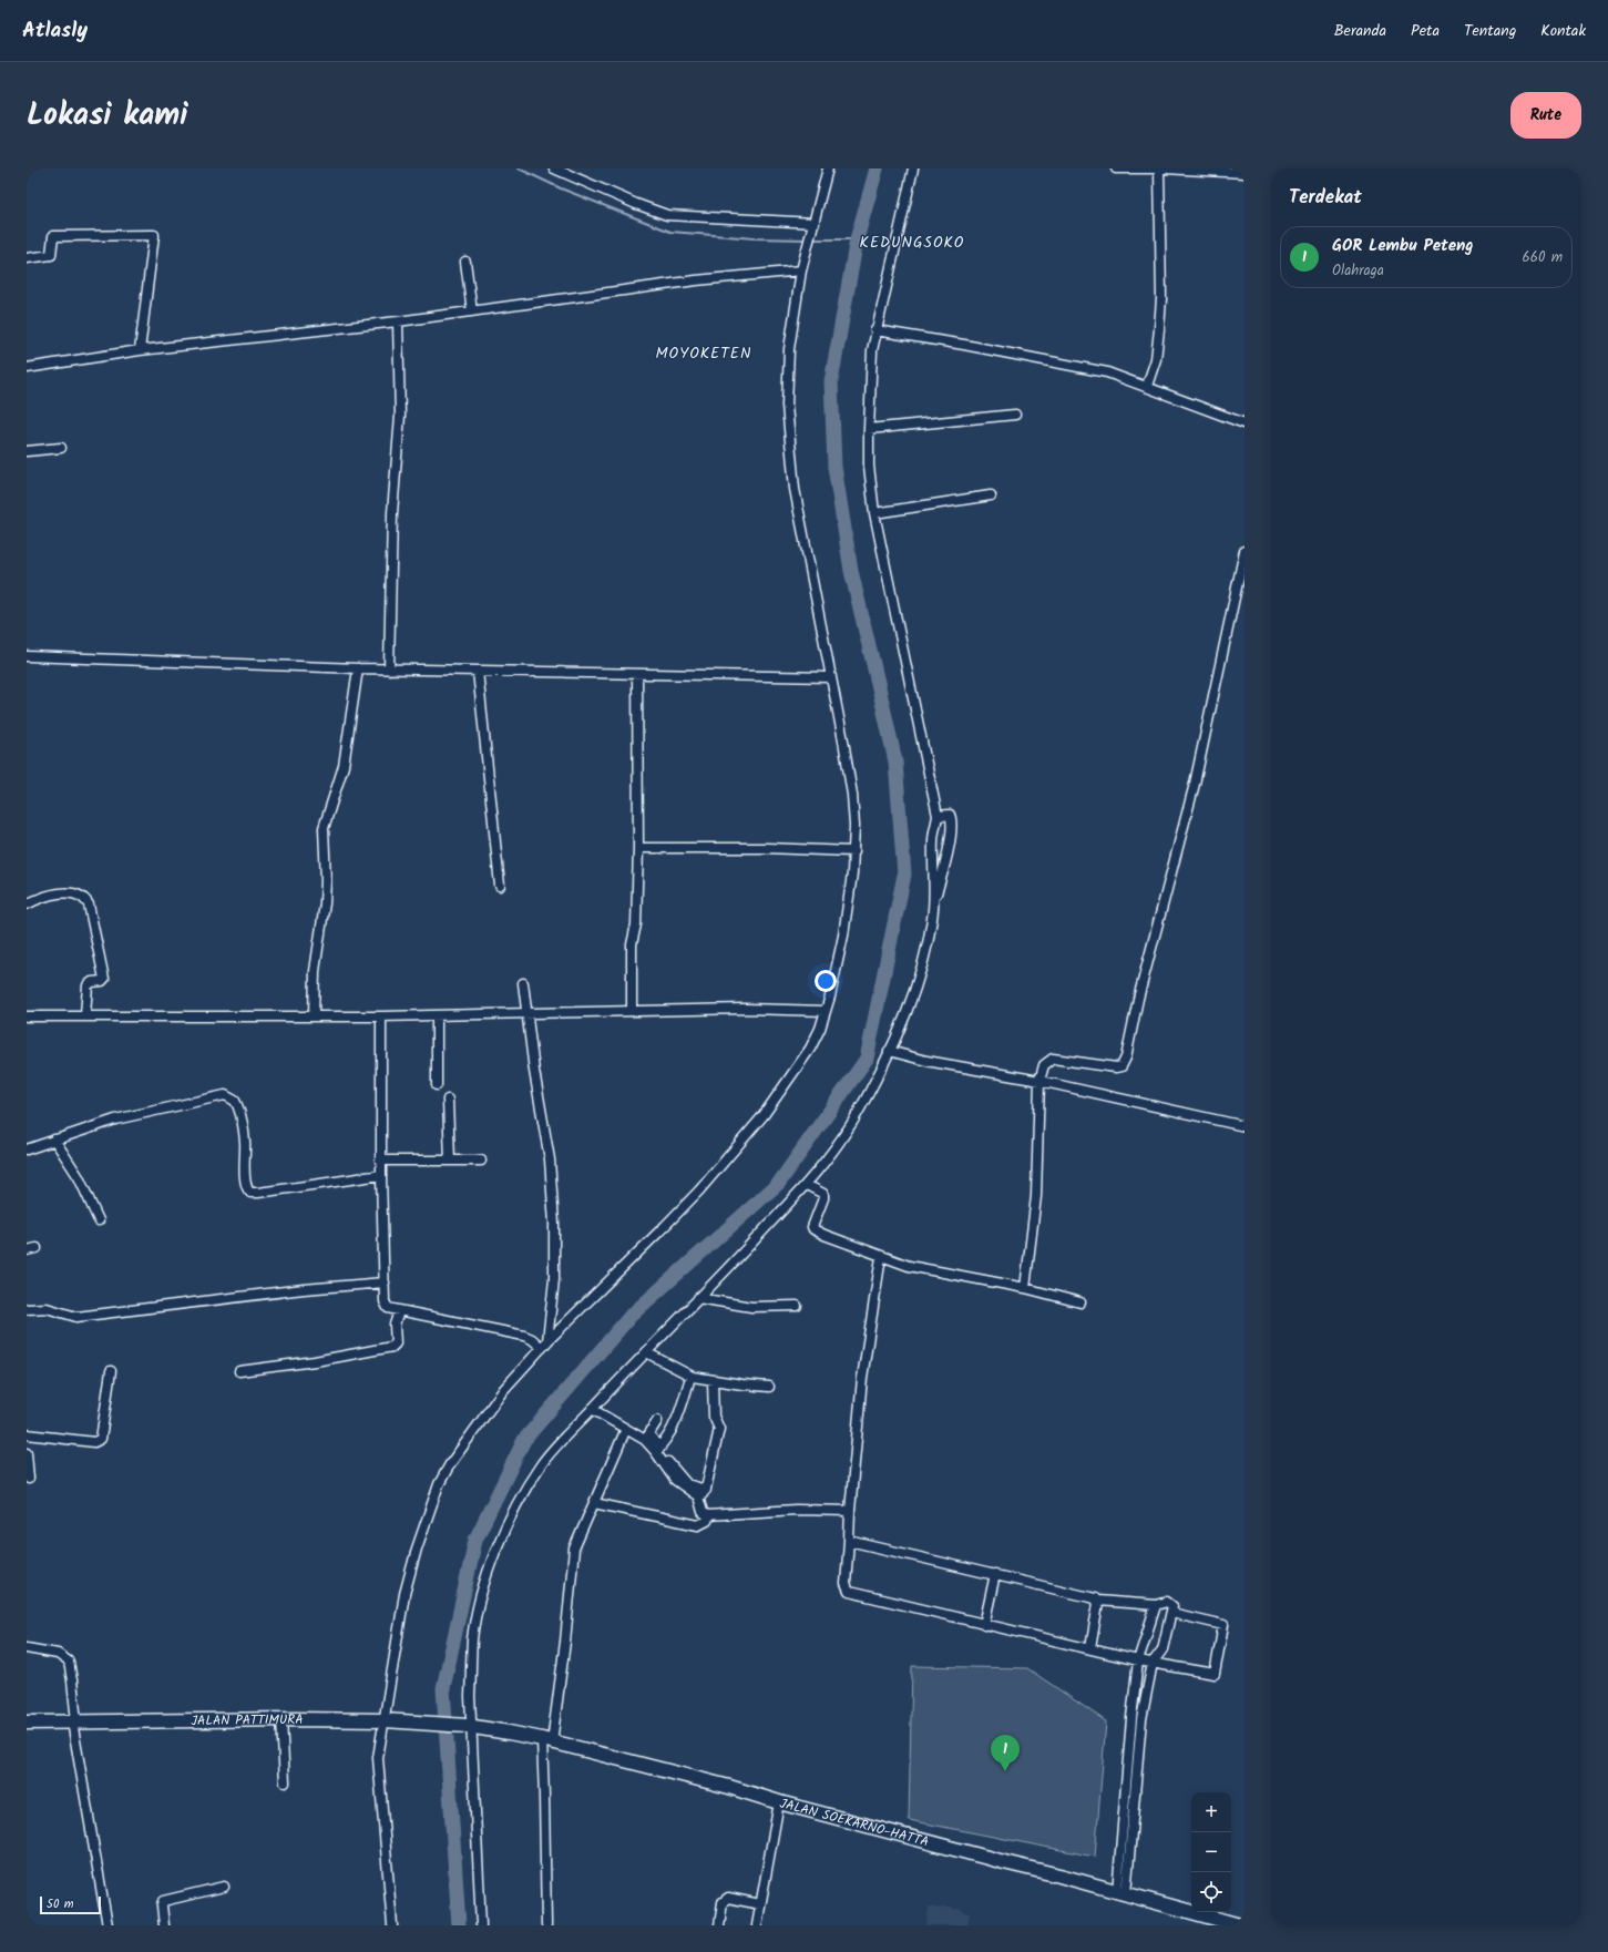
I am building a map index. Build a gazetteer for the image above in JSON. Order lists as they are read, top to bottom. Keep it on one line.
{"streets":{"highway":["JALAN PATTIMURA","JALAN SOEKARNO-HATTA"]},"crossings":[["JALAN PATTIMURA","JALAN SOEKARNO-HATTA"]],"districts":["KEDUNGSOKO","MOYOKETEN"],"scale_bar":"50 m","page":{"header":"Atlasly","nav":["Beranda","Peta","Tentang","Kontak"],"title":"Lokasi kami","buttons":"Rute","heading":"Terdekat","list":[{"mark":"1","name":"GOR Lembu Peteng","note":"Olahraga","value":"660 m"}],"pins":"1","map_buttons":["+","−"],"scale":"50 m"}}
